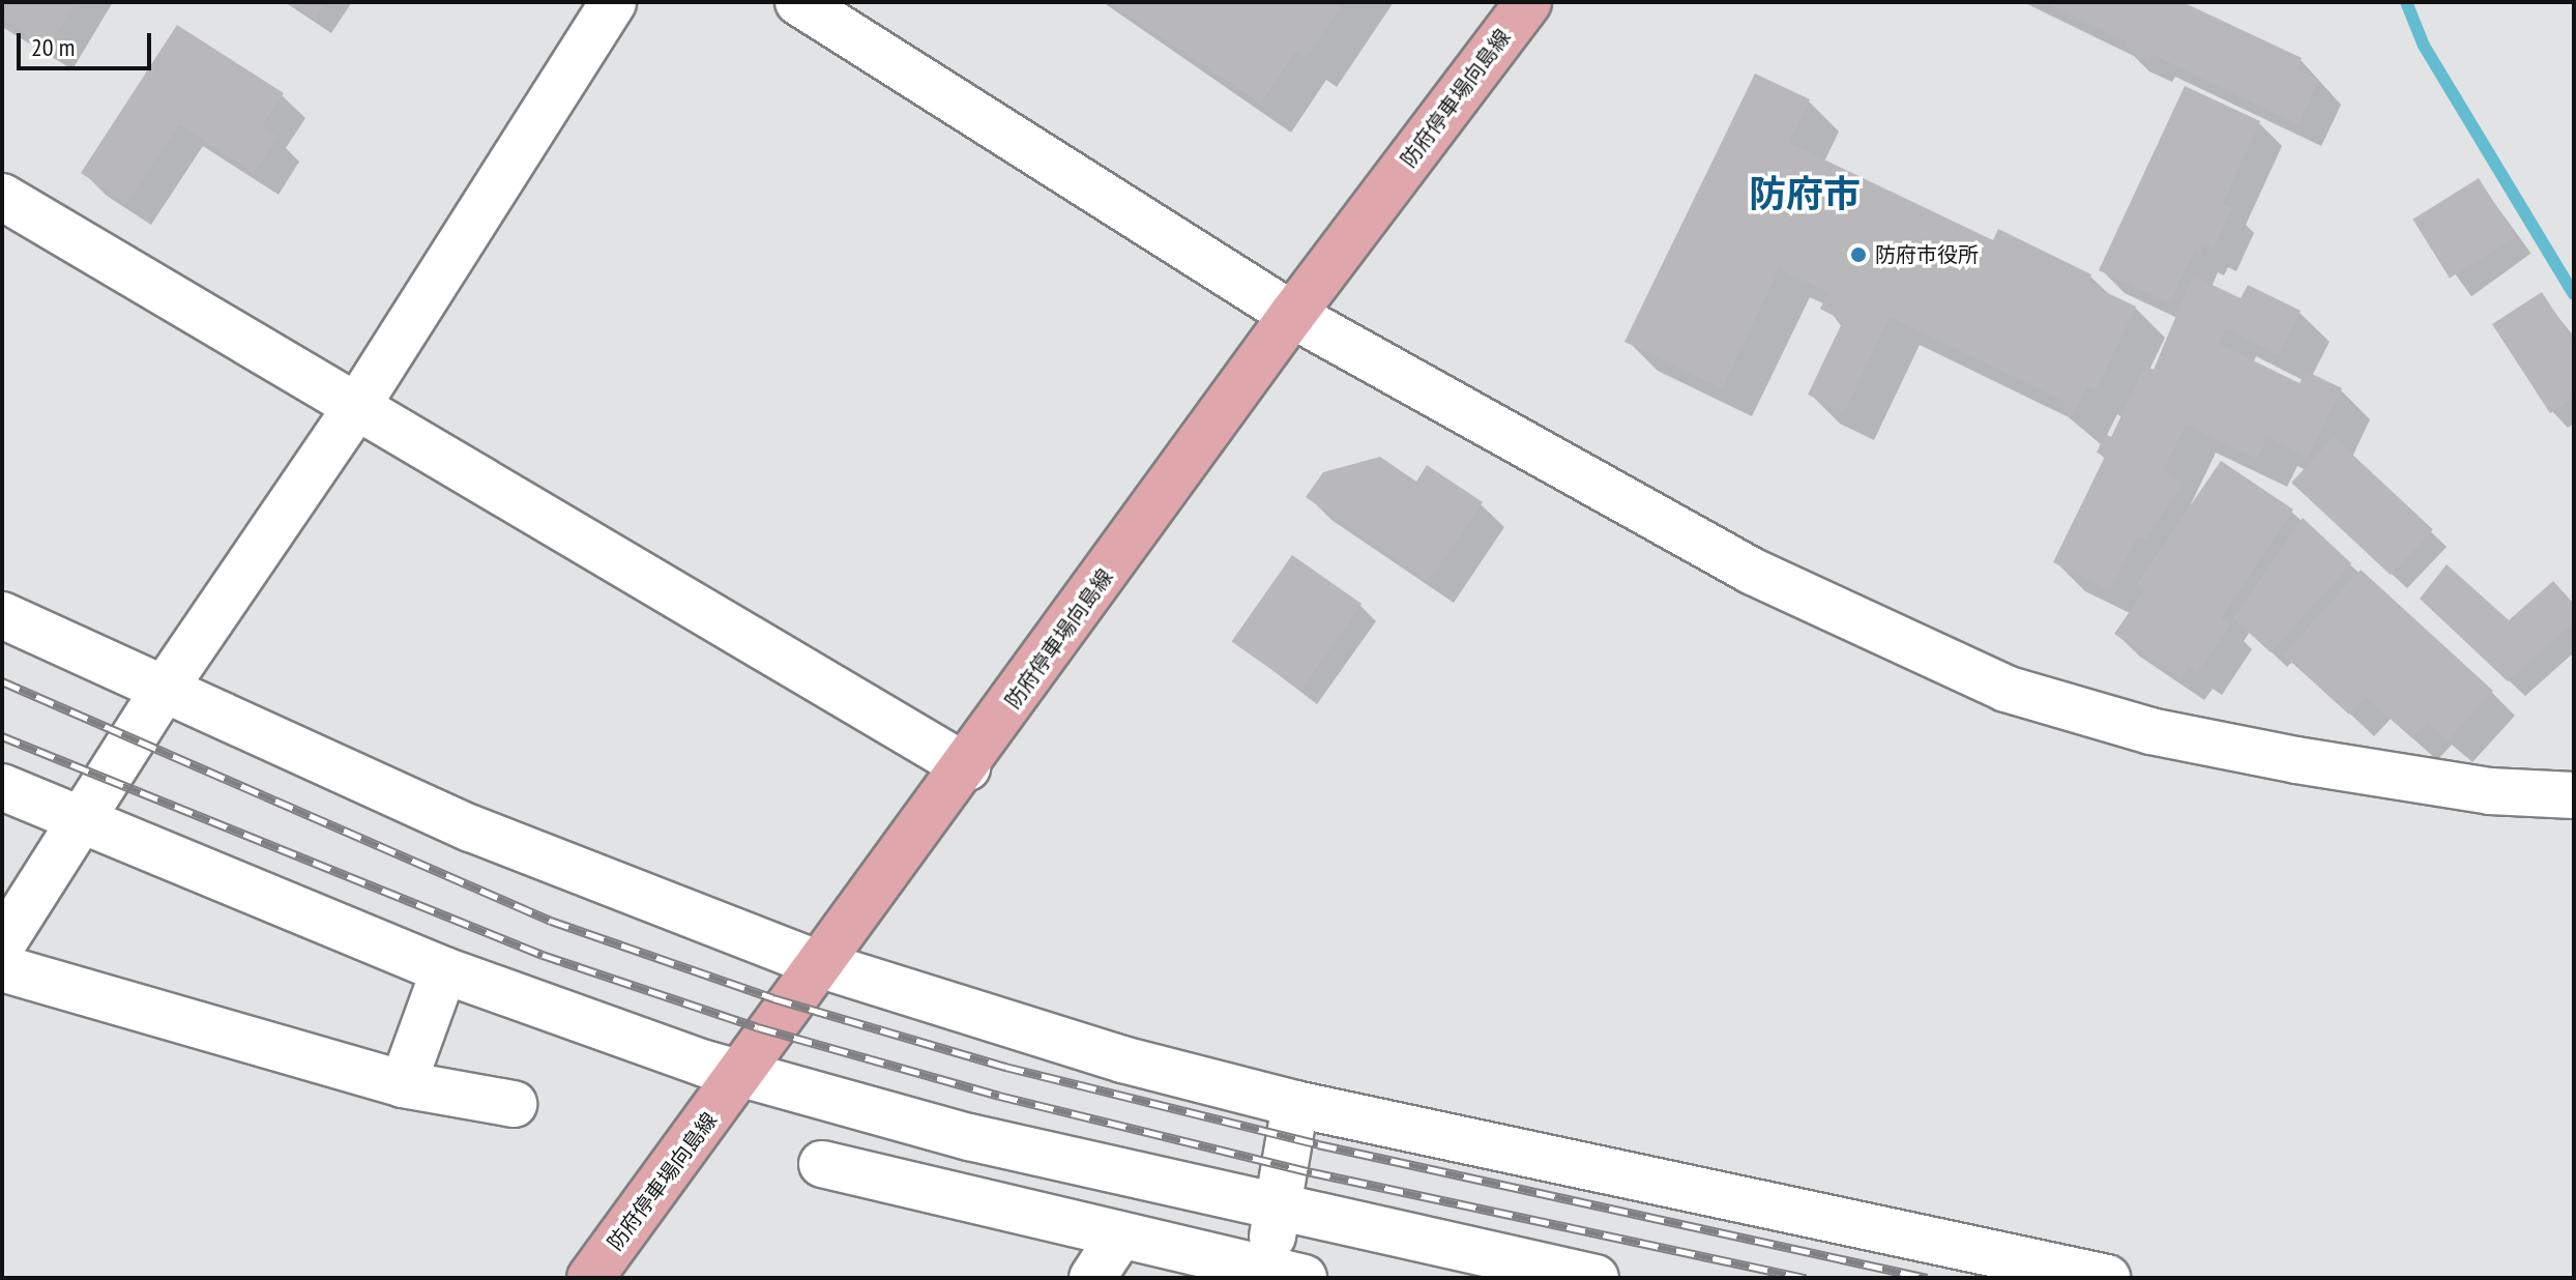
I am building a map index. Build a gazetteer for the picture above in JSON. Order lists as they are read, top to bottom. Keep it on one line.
{"streets":{"main road":["防府停車場向島線"]},"districts":["防府市"],"places":["防府市役所"],"scale_bar":"20 m"}
